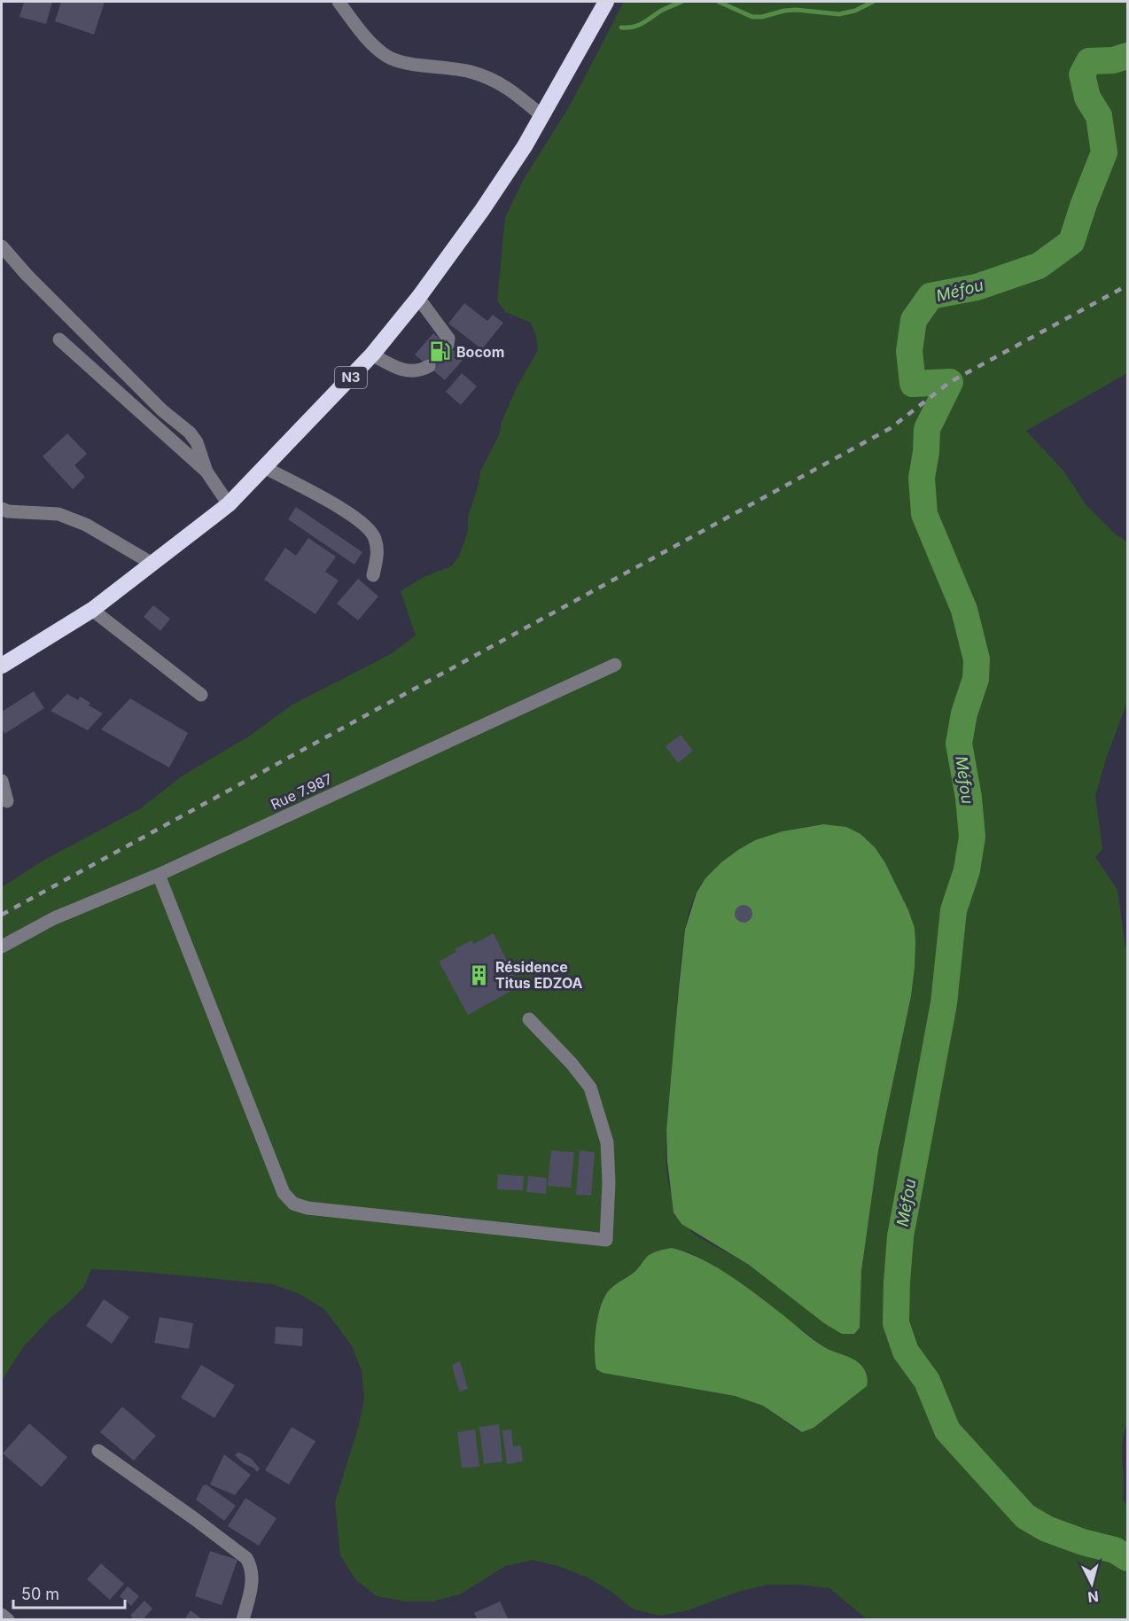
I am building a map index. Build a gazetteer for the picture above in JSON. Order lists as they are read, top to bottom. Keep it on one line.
{"streets":{"highway":["N3"],"street":["Rue 7.987"]},"water":["Méfou"],"places":{"fuel station":["Bocom"],"building":["Résidence Titus EDZOA"]},"scale_bar":"50 m","north":"bottom"}
